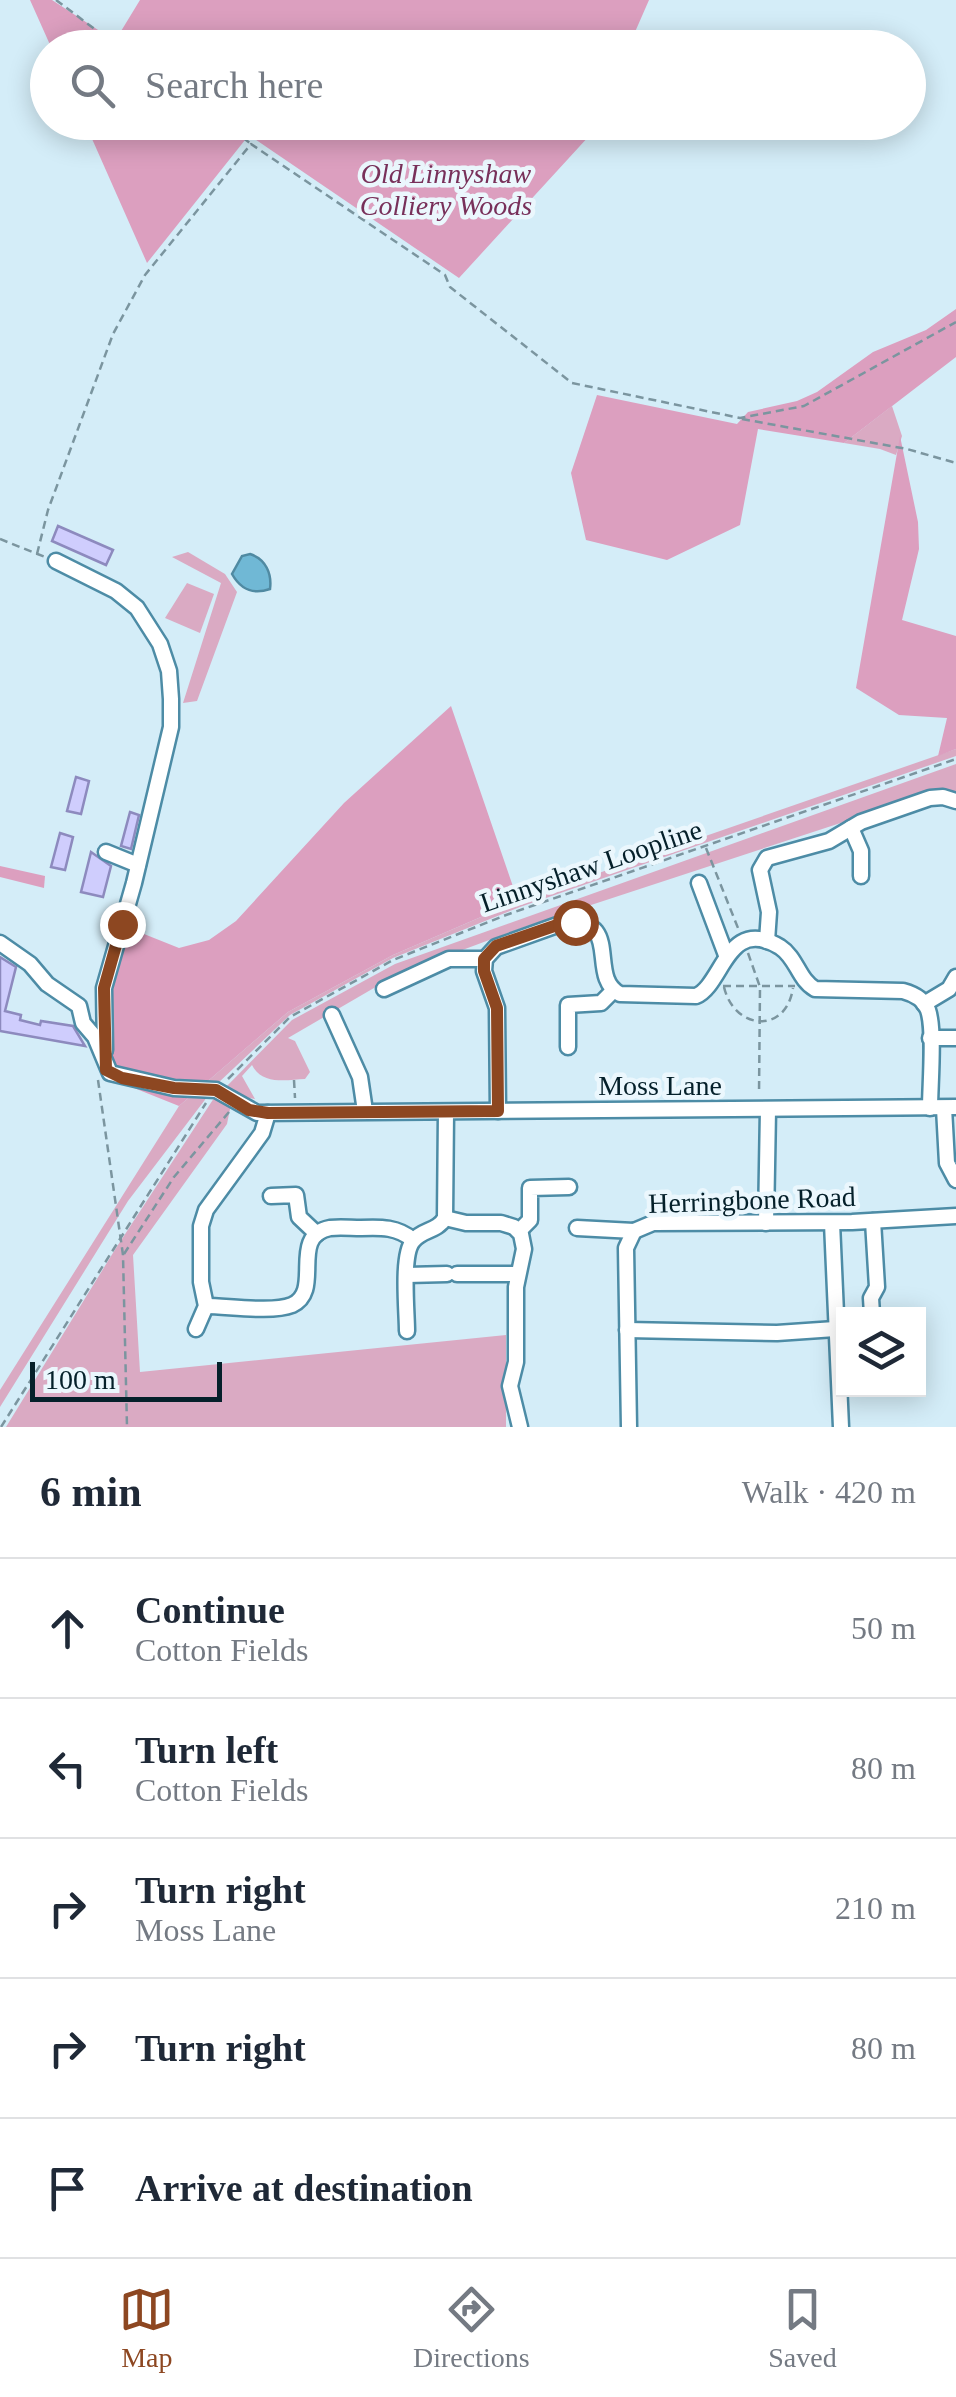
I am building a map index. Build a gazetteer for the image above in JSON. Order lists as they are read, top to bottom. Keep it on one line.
{"streets":{"street":["Moss Lane","Herringbone Road"],"path":["Linnyshaw Loopline"]},"crossings":[["Linnyshaw Loopline","Moss Lane"]],"parks":["Old Linnyshaw Colliery Woods"],"scale_bar":"100 m","page":{"search":"Search here","scale":"100 m","heading":["6 min","Walk · 420 m"],"list":[["Continue","Cotton Fields","50 m"],["Turn left","Cotton Fields","80 m"],["Turn right","Moss Lane","210 m"],["Turn right","80 m"],"Arrive at destination"],"nav":["Map","Directions","Saved"]}}
